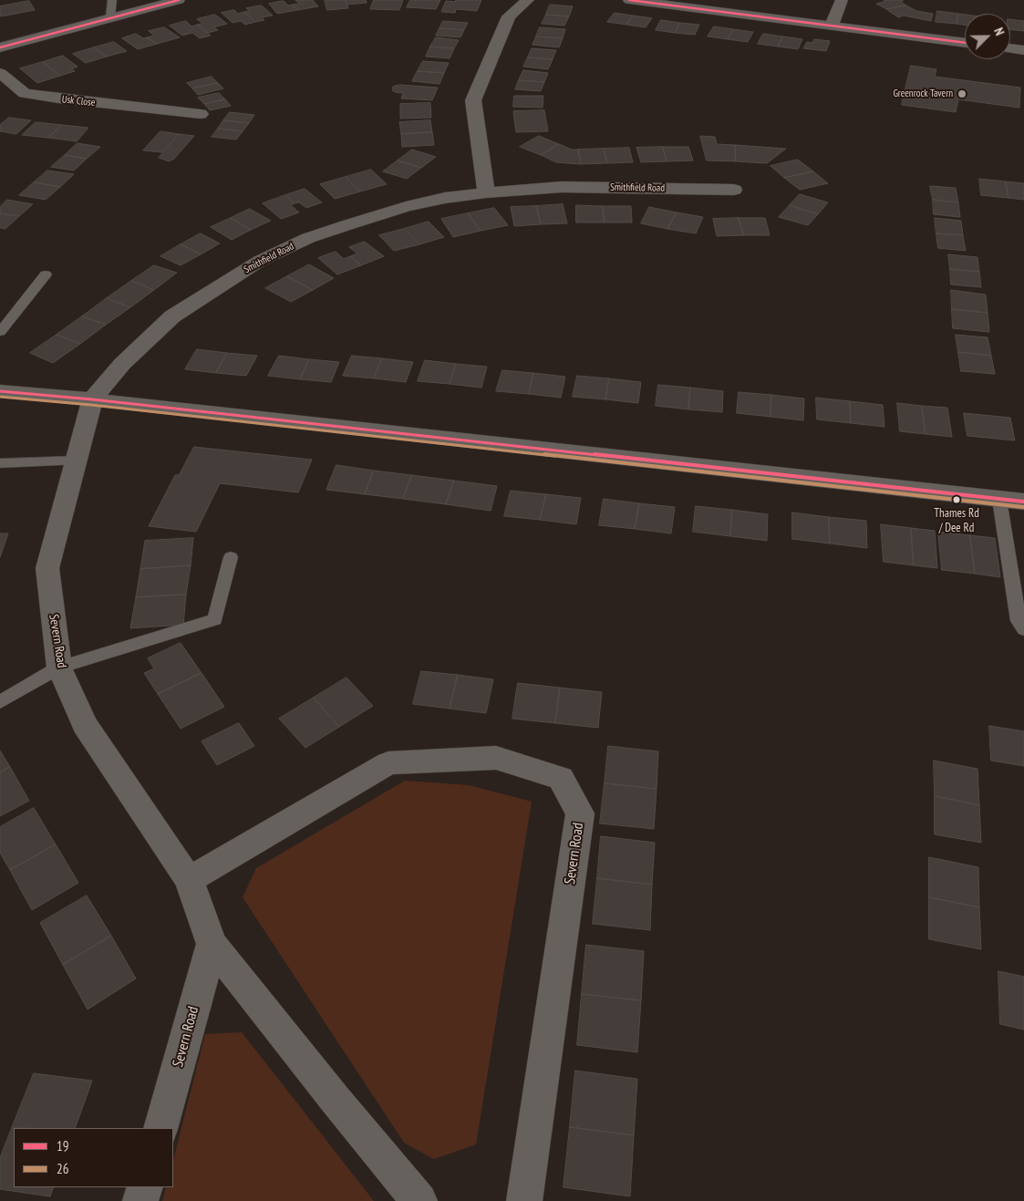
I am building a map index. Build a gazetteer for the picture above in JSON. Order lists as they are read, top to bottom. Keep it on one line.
{"streets":{"street":["Usk Close","Smithfield Road","Severn Road"]},"crossings":[["Smithfield Road","Severn Road"]],"places":["Greenrock Tavern","Thames Rd / Dee Rd"],"lines":["transit line 19","transit line 26"],"legend":["19","26"],"north":"top right"}
